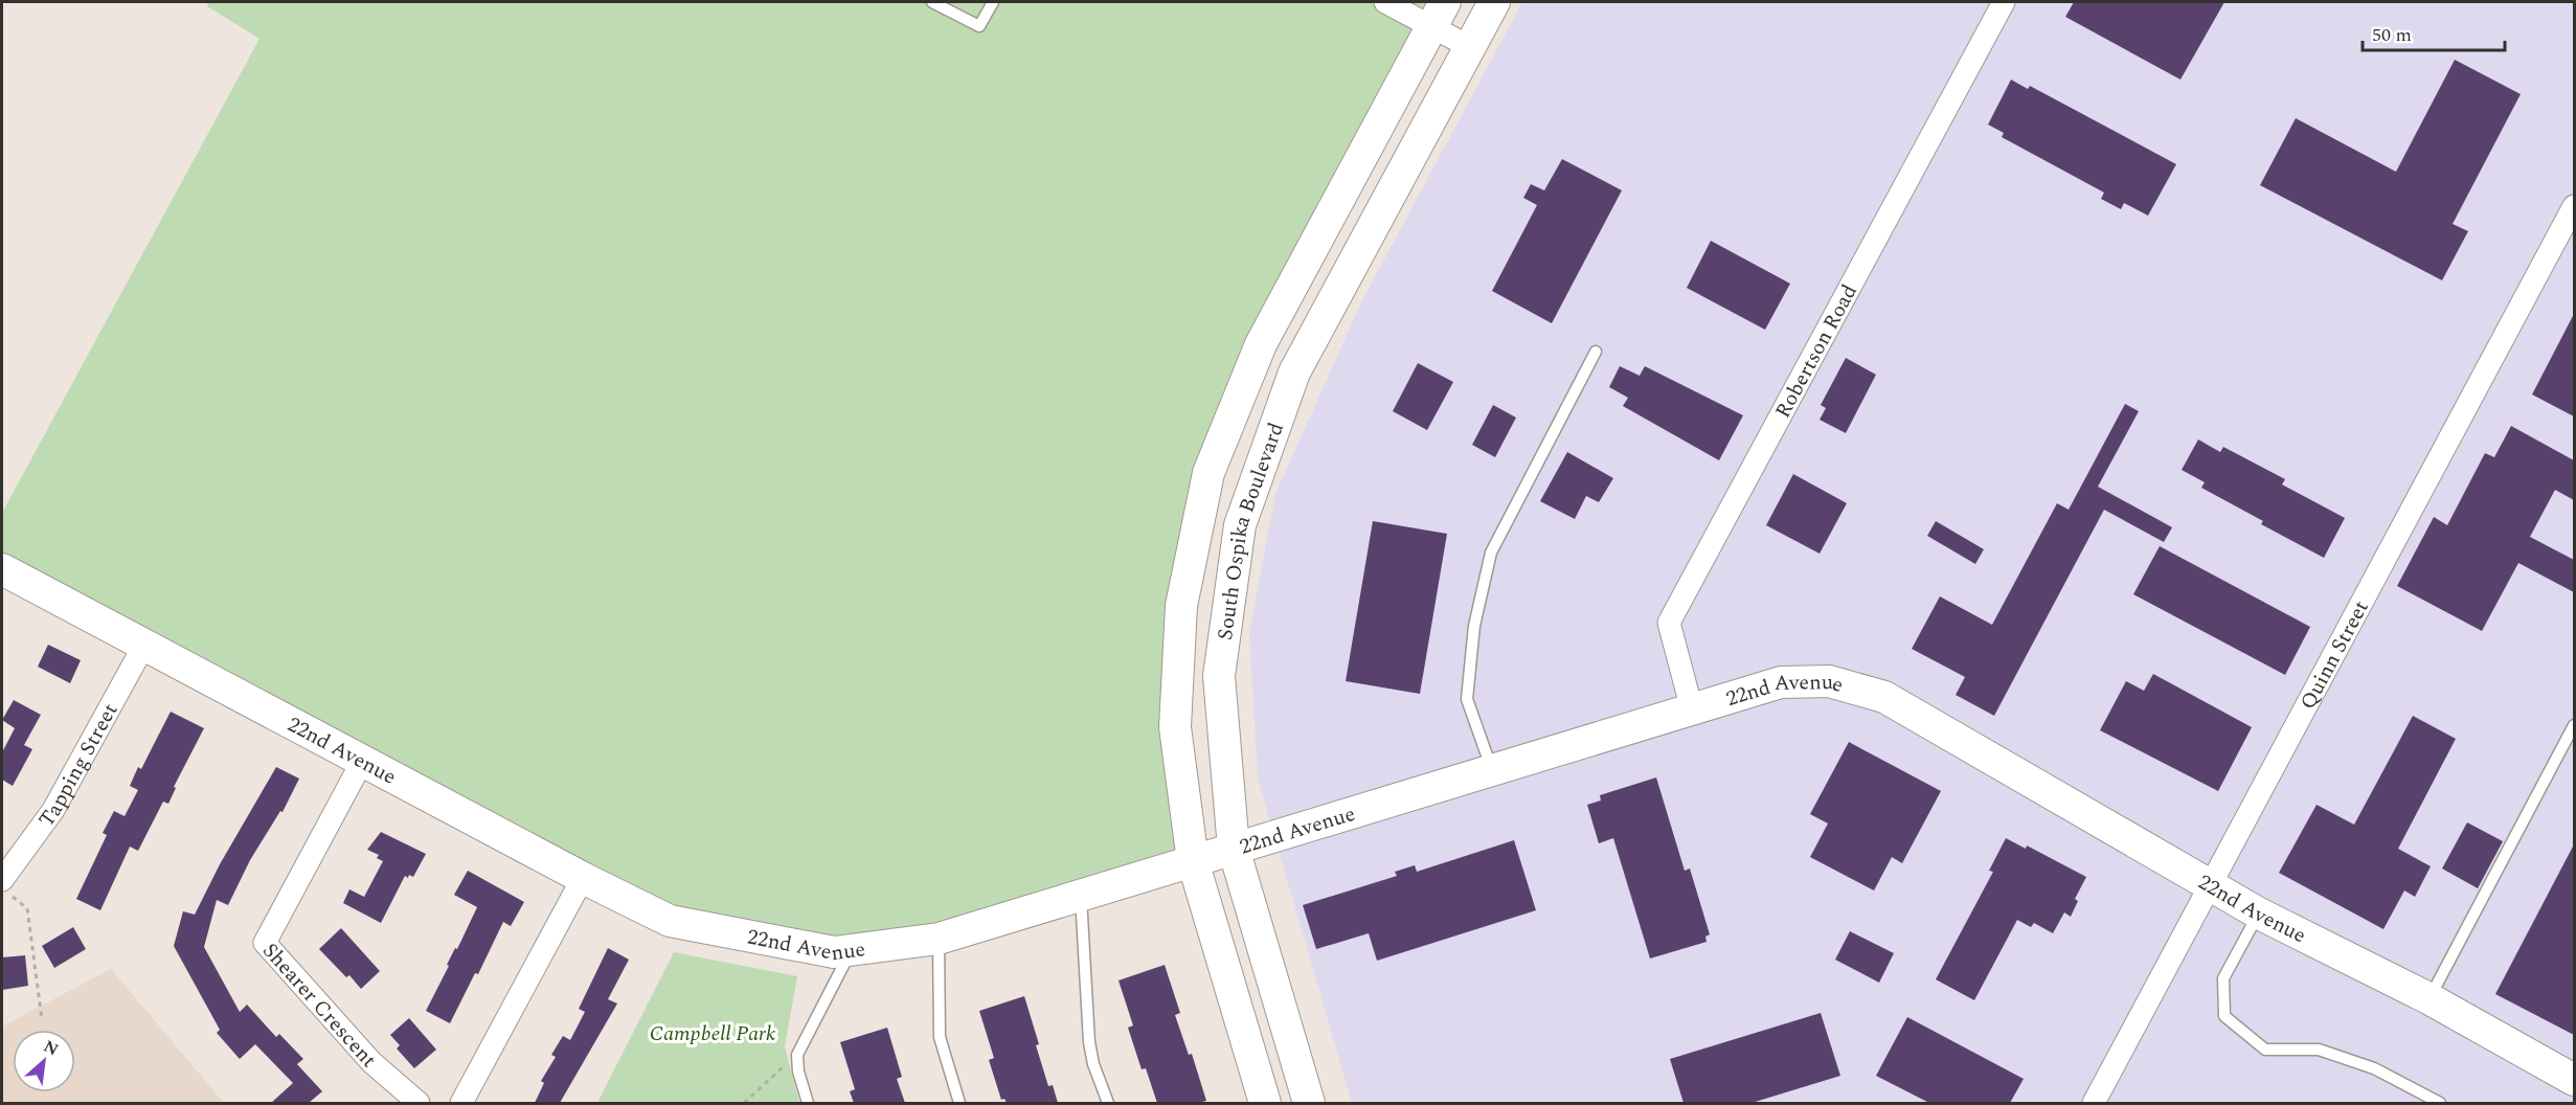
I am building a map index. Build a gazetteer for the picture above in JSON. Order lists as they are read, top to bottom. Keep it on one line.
{"streets":{"street":["Robertson Road","South Ospika Boulevard","Quinn Street","22nd Avenue","Tapping Street","Shearer Crescent"]},"crossings":[["Robertson Road","22nd Avenue"],["South Ospika Boulevard","22nd Avenue"],["Quinn Street","22nd Avenue"],["22nd Avenue","Tapping Street"],["22nd Avenue","Shearer Crescent"]],"parks":["Campbell Park"],"scale_bar":"50 m","north":"top right"}
